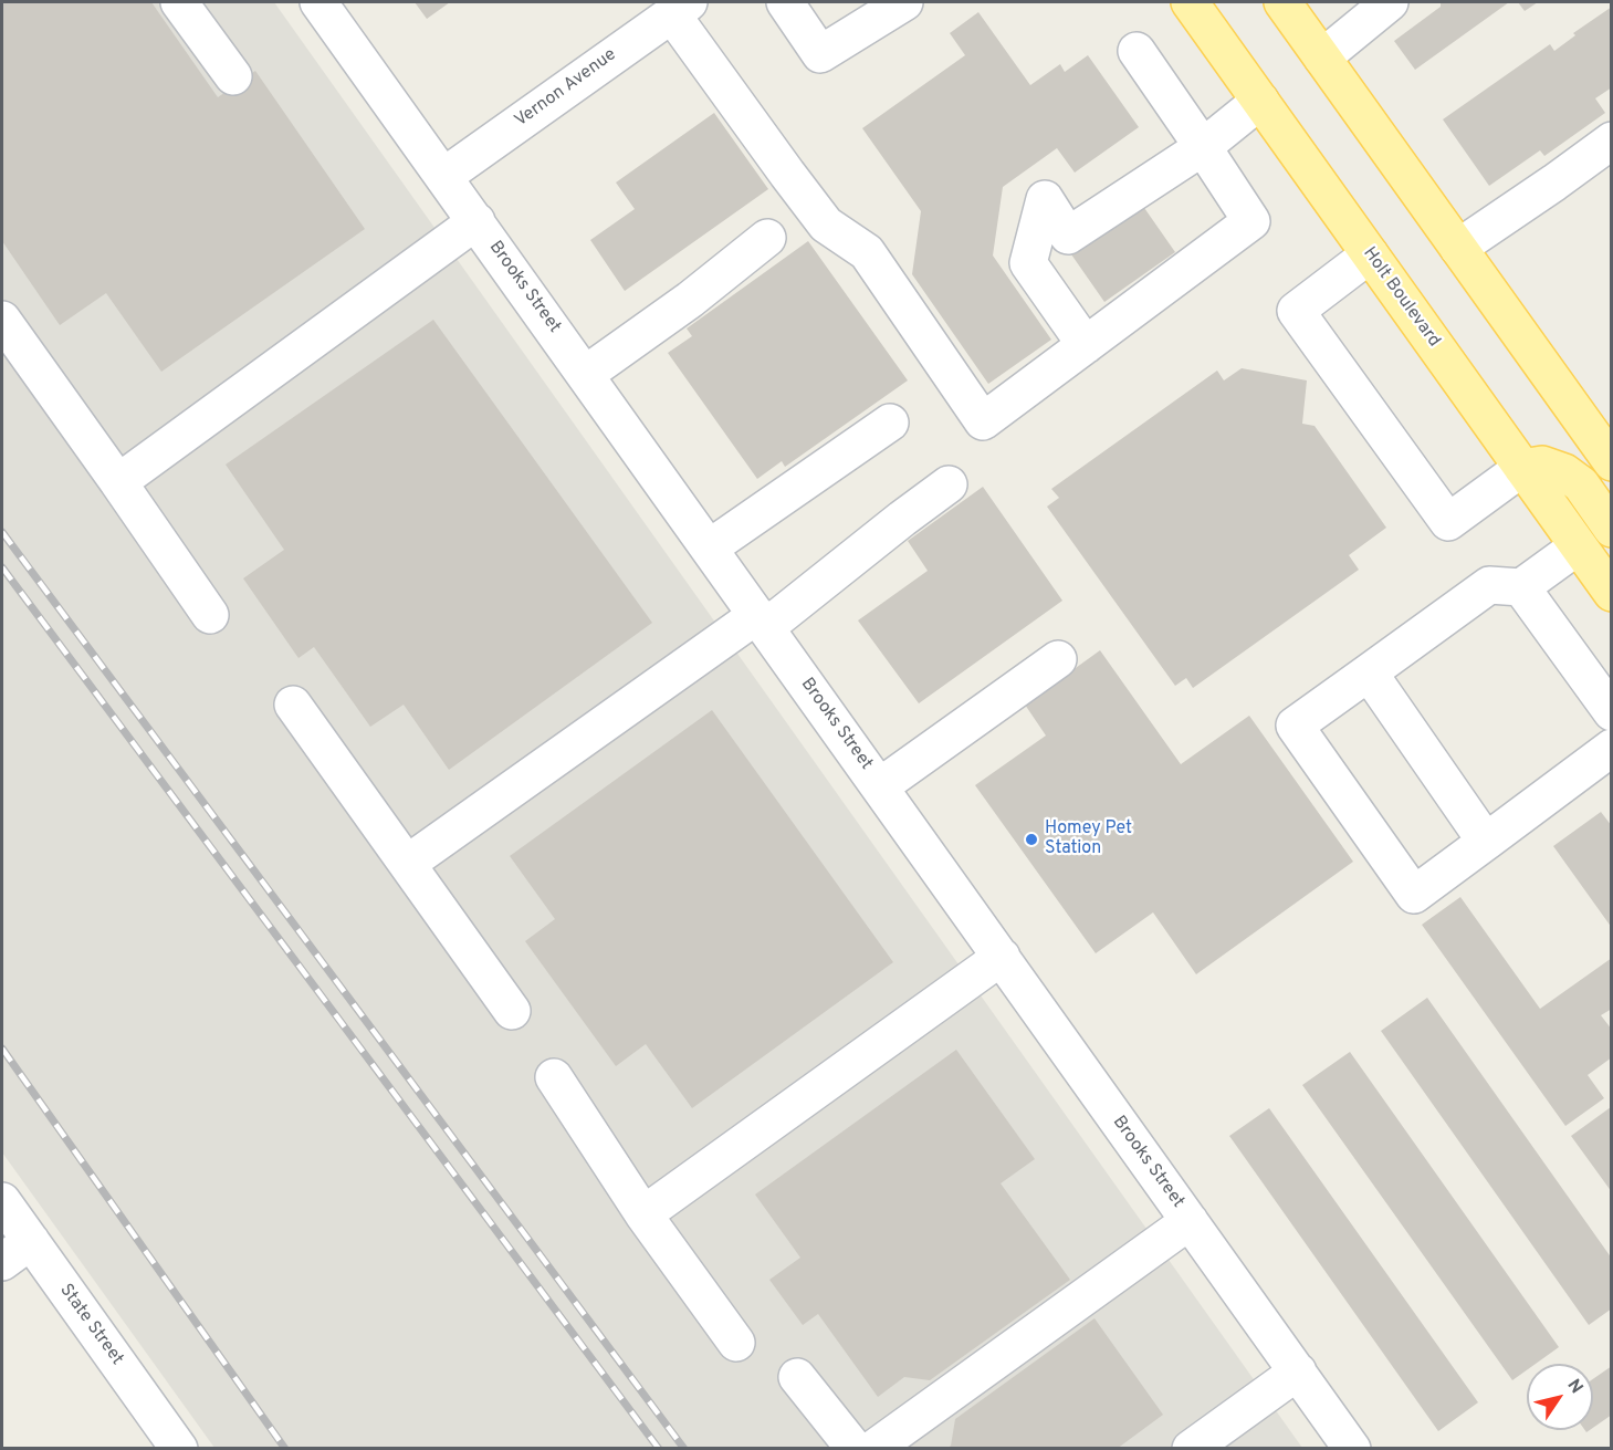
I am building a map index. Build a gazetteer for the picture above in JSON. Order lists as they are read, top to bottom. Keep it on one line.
{"streets":{"main road":["Holt Boulevard"],"street":["Vernon Avenue","Brooks Street","State Street"]},"crossings":[["Vernon Avenue","Brooks Street"]],"places":["Homey Pet Station"],"north":"top right"}
